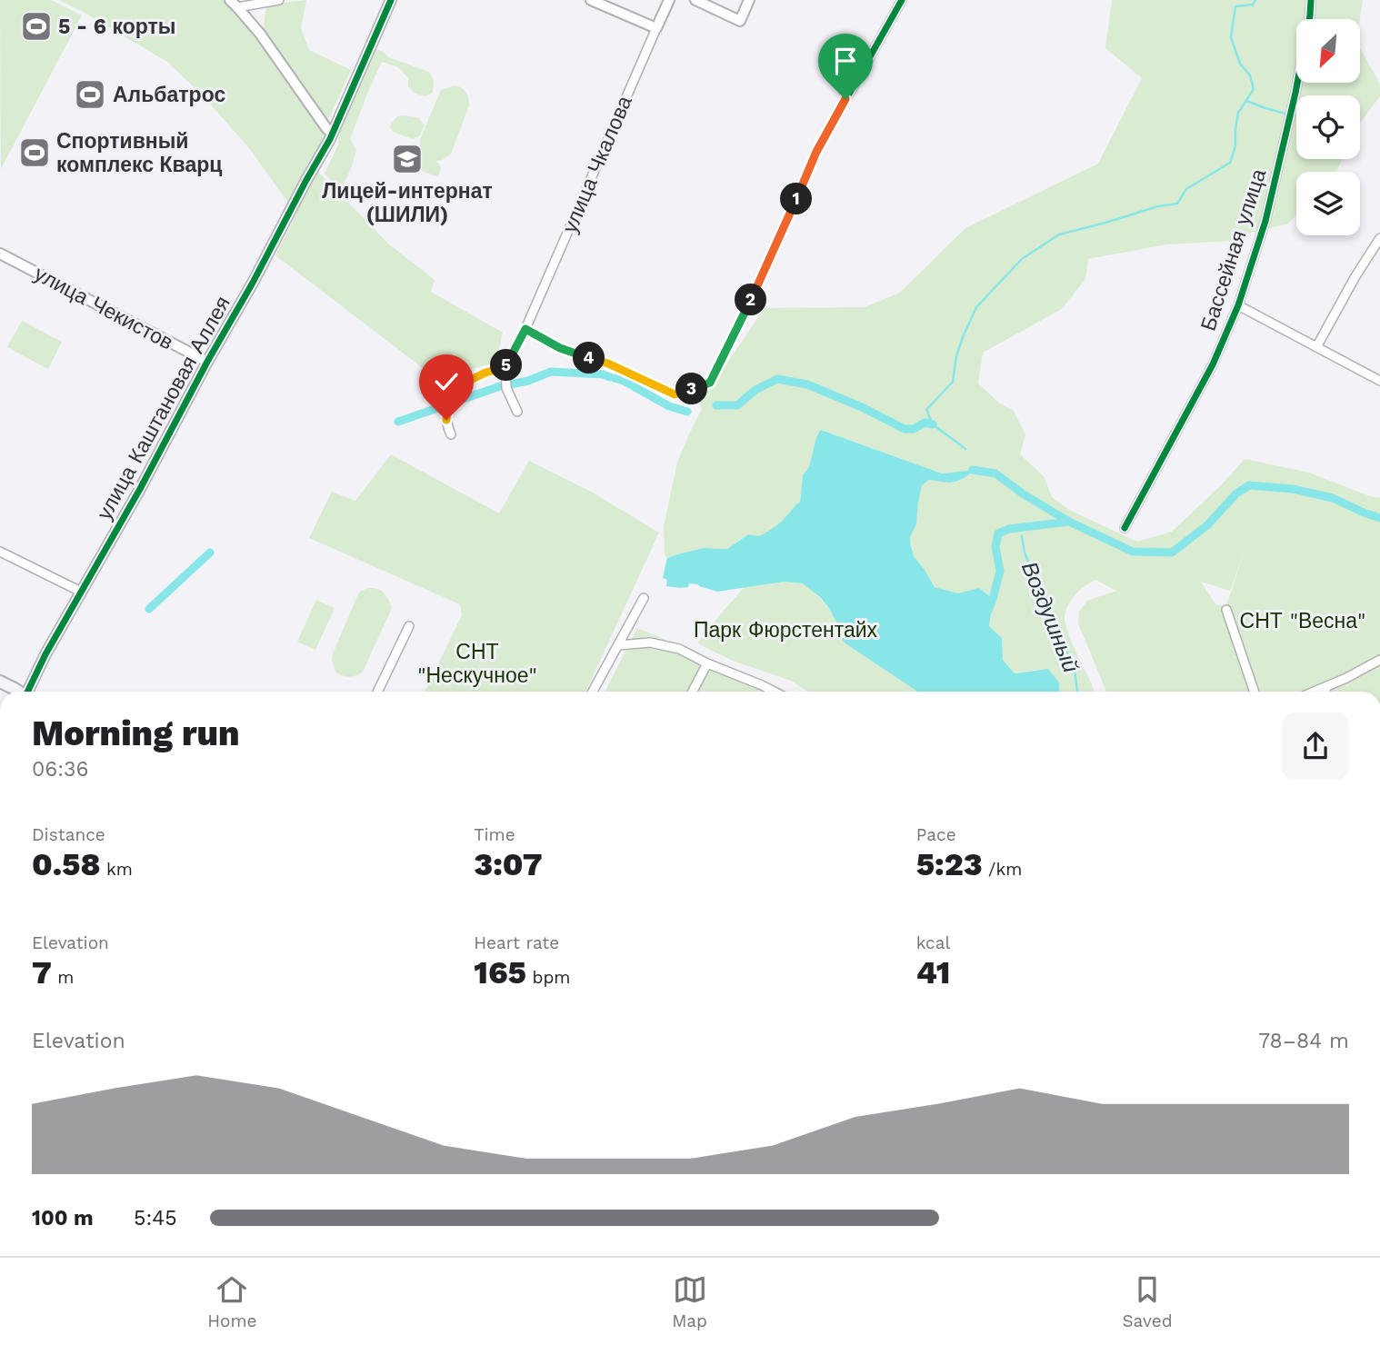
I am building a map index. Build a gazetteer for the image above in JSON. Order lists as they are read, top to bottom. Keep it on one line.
{"streets":{"street":["улица Чкалова","Бассейная улица","улица Чекистов","улица Каштановая Аллея"]},"crossings":[["улица Чекистов","улица Каштановая Аллея"]],"water":["Воздушный"],"parks":["СНТ \"Весна\"","Парк Фюрстентайх","СНТ \"Нескучное\""],"places":{"sports":["5 - 6 корты","Альбатрос","Спортивный комплекс Кварц"],"school or university":["Лицей-интернат (ШИЛИ)"]},"north":"bottom left","page":{"pins":["1","2","4","5","3"],"heading":["Morning run","06:36"],"stats":[["Distance","0.58 km"],["Time","3:07"],["Pace","5:23 /km"],["Elevation","7 m"],["Heart rate","165 bpm"],["kcal","41"]],"chart":["Elevation","78–84 m"],"list":[{"name":"100 m","note":"5:45"}],"tabs":["Home","Map","Saved"]}}
